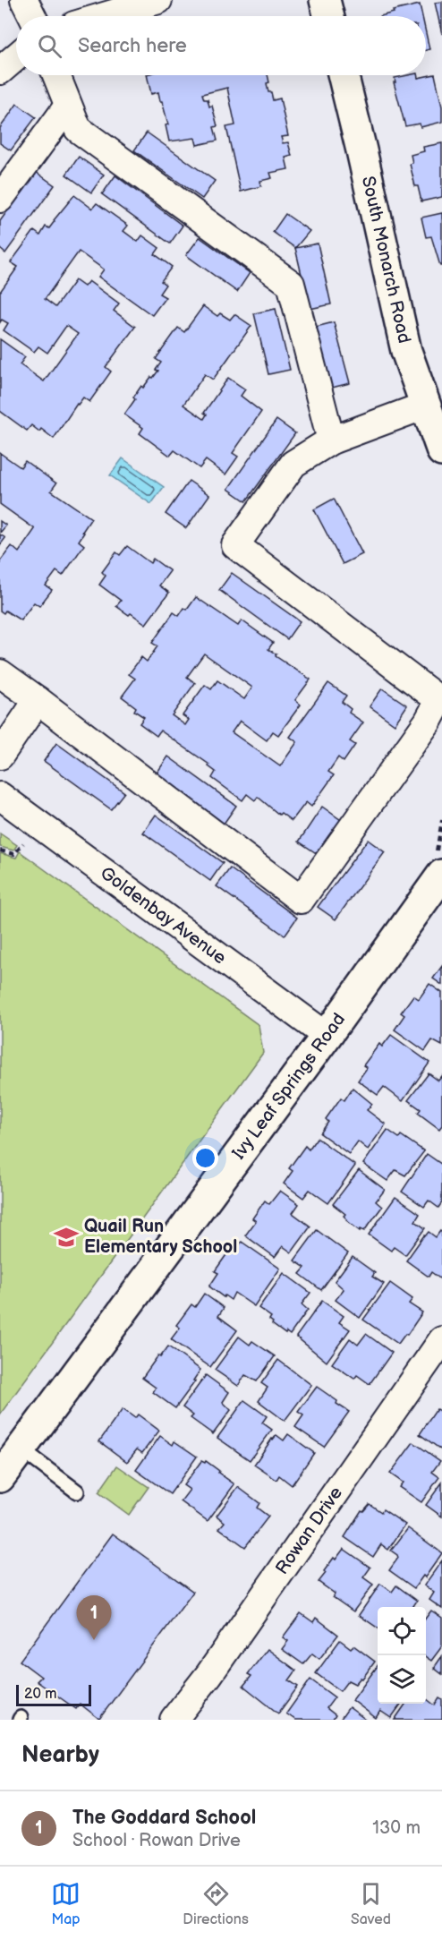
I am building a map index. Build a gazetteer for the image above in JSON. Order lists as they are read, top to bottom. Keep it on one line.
{"streets":{"street":["South Monarch Road","Goldenbay Avenue","Ivy Leaf Springs Road","Rowan Drive"]},"crossings":[["Goldenbay Avenue","Ivy Leaf Springs Road"]],"places":{"school or university":["Quail Run Elementary School"]},"scale_bar":"20 m","page":{"search":"Search here","pins":"1","scale":"20 m","heading":"Nearby","list":[{"mark":"1","name":"The Goddard School","note":"School · Rowan Drive","value":"130 m"}],"nav":["Map","Directions","Saved"]}}
